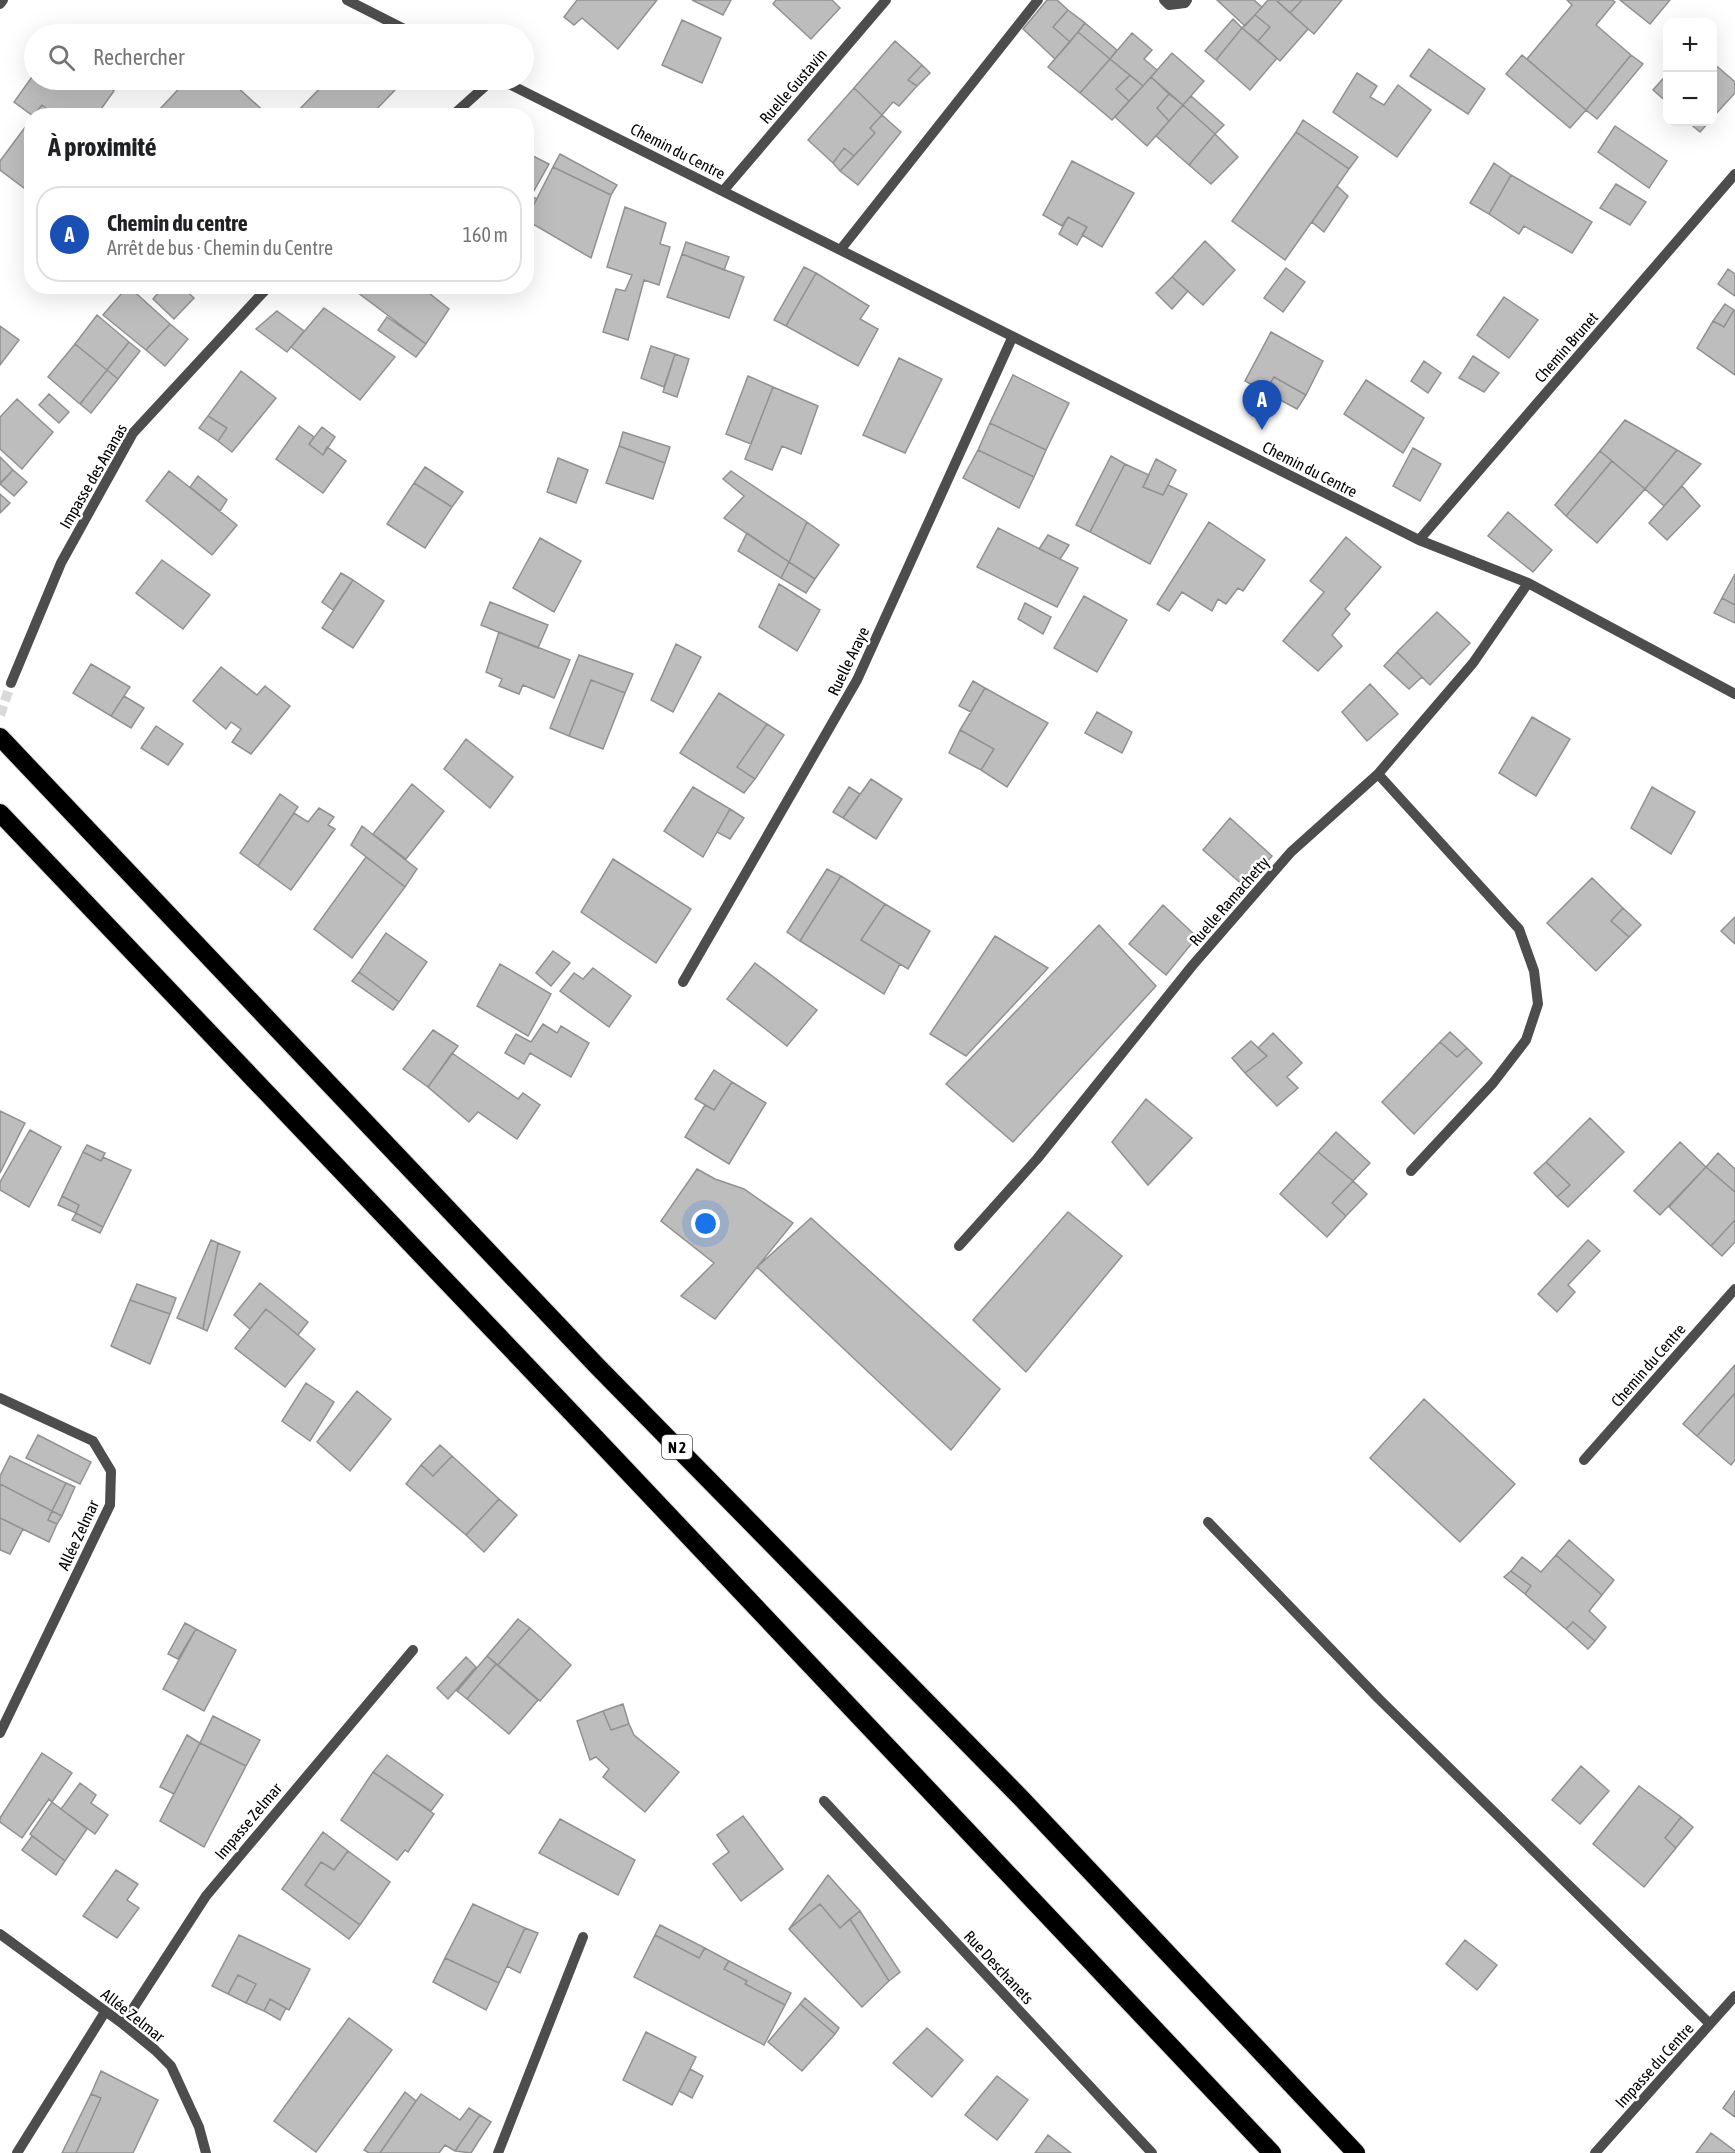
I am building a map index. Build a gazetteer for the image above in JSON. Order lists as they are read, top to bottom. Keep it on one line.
{"streets":{"highway":["N 2"],"street":["Ruelle Gustavin","Chemin du Centre","Chemin Brunet","Impasse des Ananas","Ruelle Araye","Ruelle Ramachetty","Allée Zelmar","Impasse Zelmar","Rue Deschanets","Impasse du Centre"]},"crossings":[["Ruelle Gustavin","Chemin du Centre"],["Chemin du Centre","Chemin Brunet"],["Chemin du Centre","Ruelle Araye"],["Chemin du Centre","Ruelle Ramachetty"],["Allée Zelmar","Impasse Zelmar"]],"page":{"map_buttons":["+","−"],"search":"Rechercher","heading":"À proximité","list":[{"mark":"A","name":"Chemin du centre","note":"Arrêt de bus · Chemin du Centre","value":"160 m"}],"pins":"A"}}
